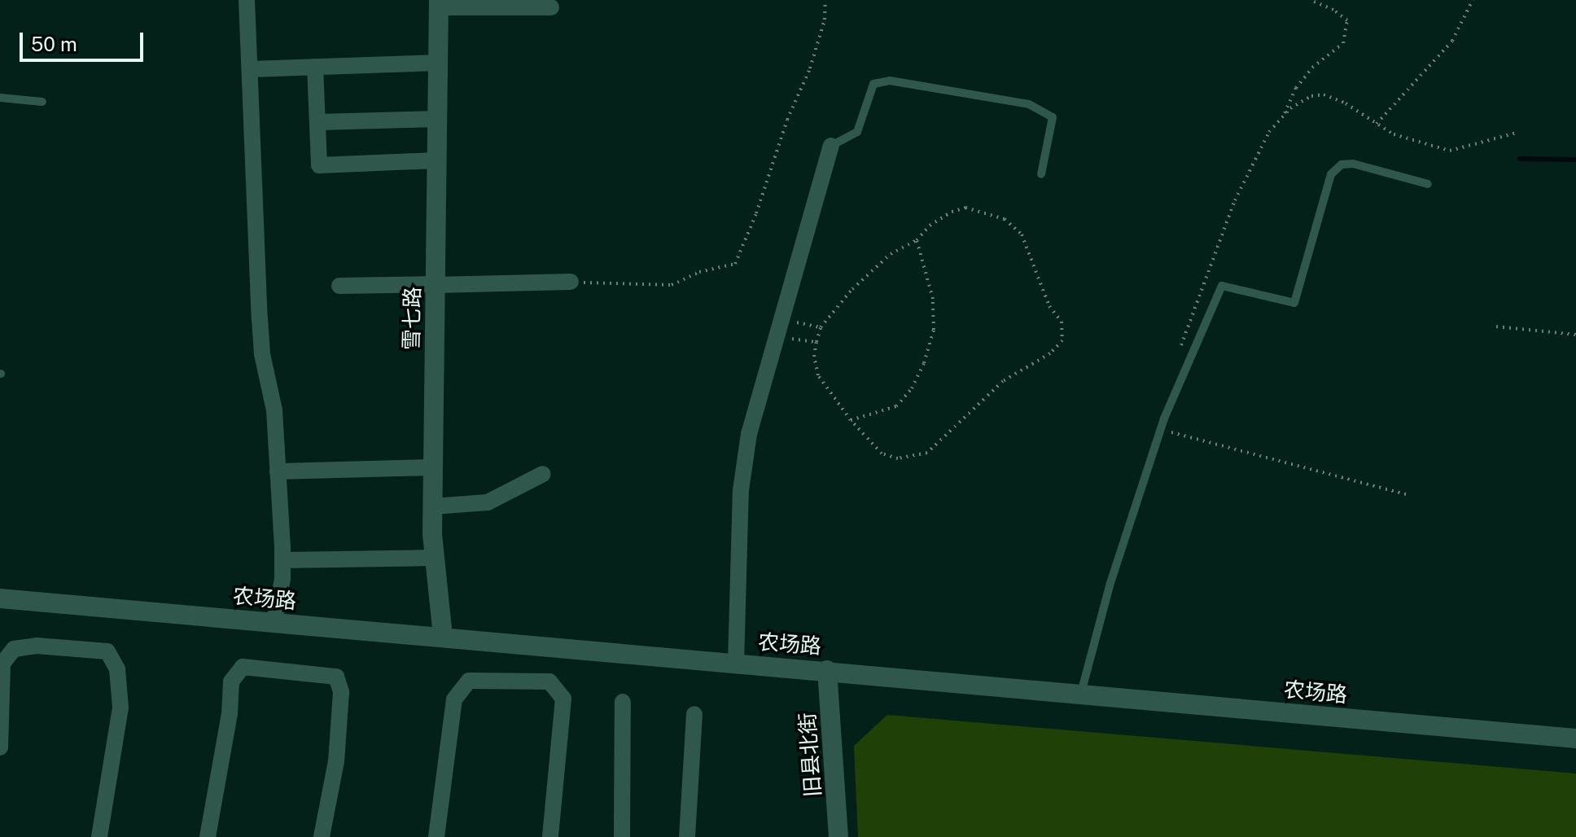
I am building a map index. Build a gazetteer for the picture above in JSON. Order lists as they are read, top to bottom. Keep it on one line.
{"streets":{"street":["雪七路","农场路","旧县北街"]},"crossings":[["雪七路","农场路"],["农场路","旧县北街"]],"scale_bar":"50 m"}
